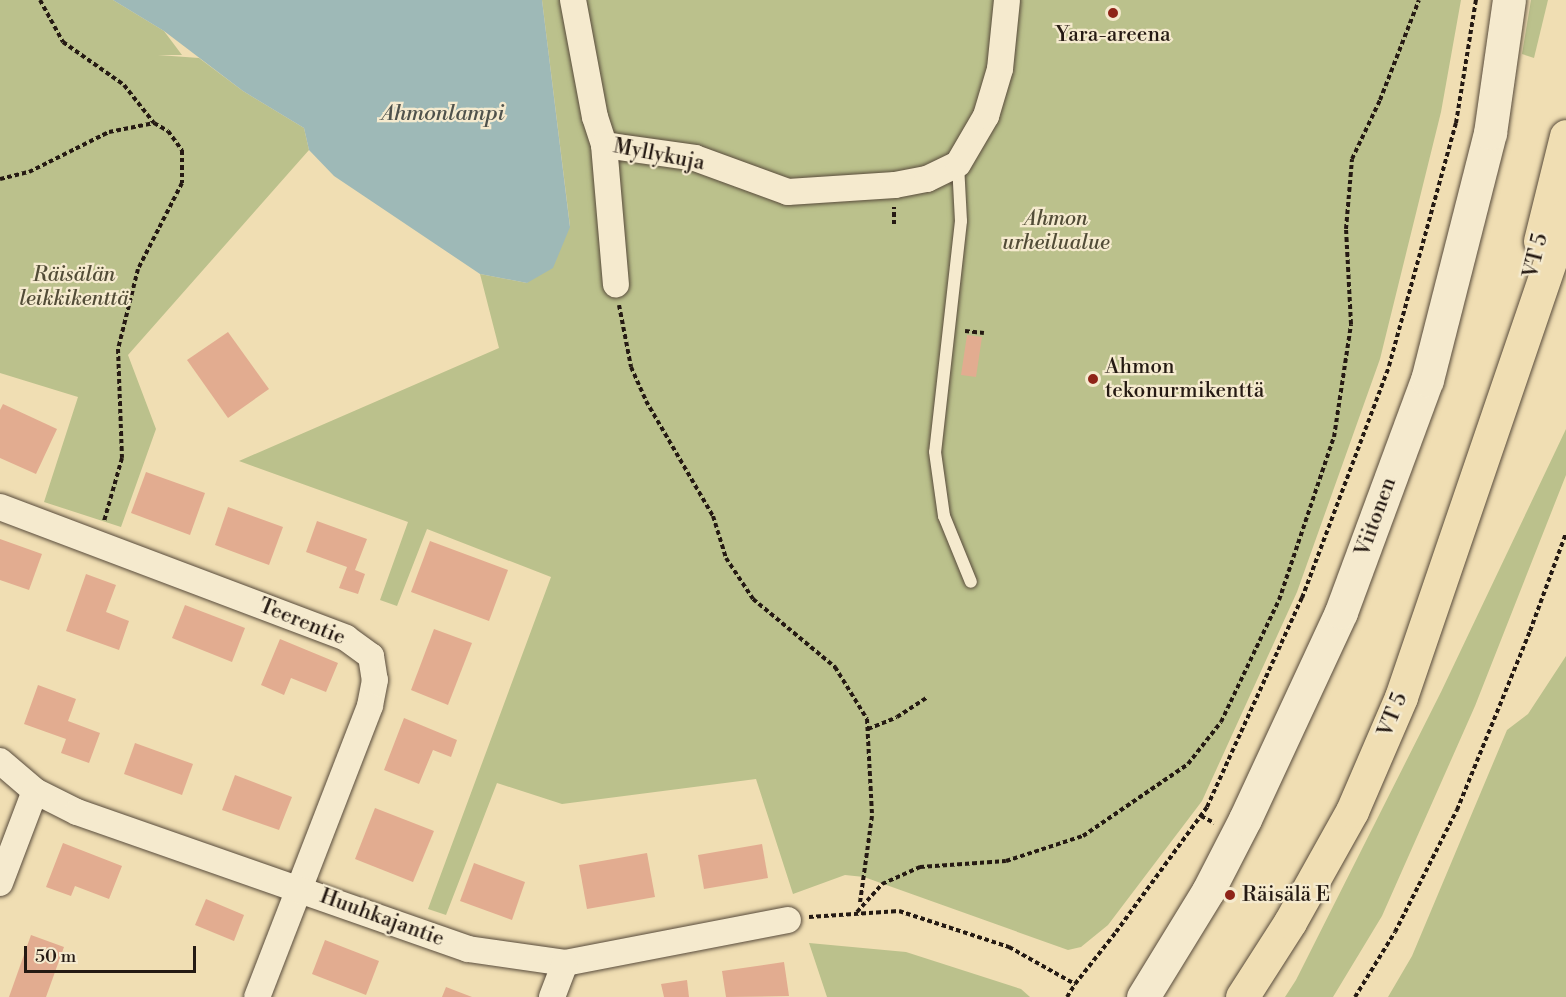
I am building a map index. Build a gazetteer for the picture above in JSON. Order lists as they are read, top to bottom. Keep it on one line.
{"streets":{"highway":["VT 5"],"main road":["Viitonen"],"street":["Myllykuja","Teerentie","Huuhkajantie"]},"crossings":[["Teerentie","Huuhkajantie"]],"water":["Ahmonlampi"],"parks":["Ahmon urheilualue","Räisälän leikkikenttä"],"places":["Yara-areena","Ahmon tekonurmikenttä","Räisälä E"],"scale_bar":"50 m"}
